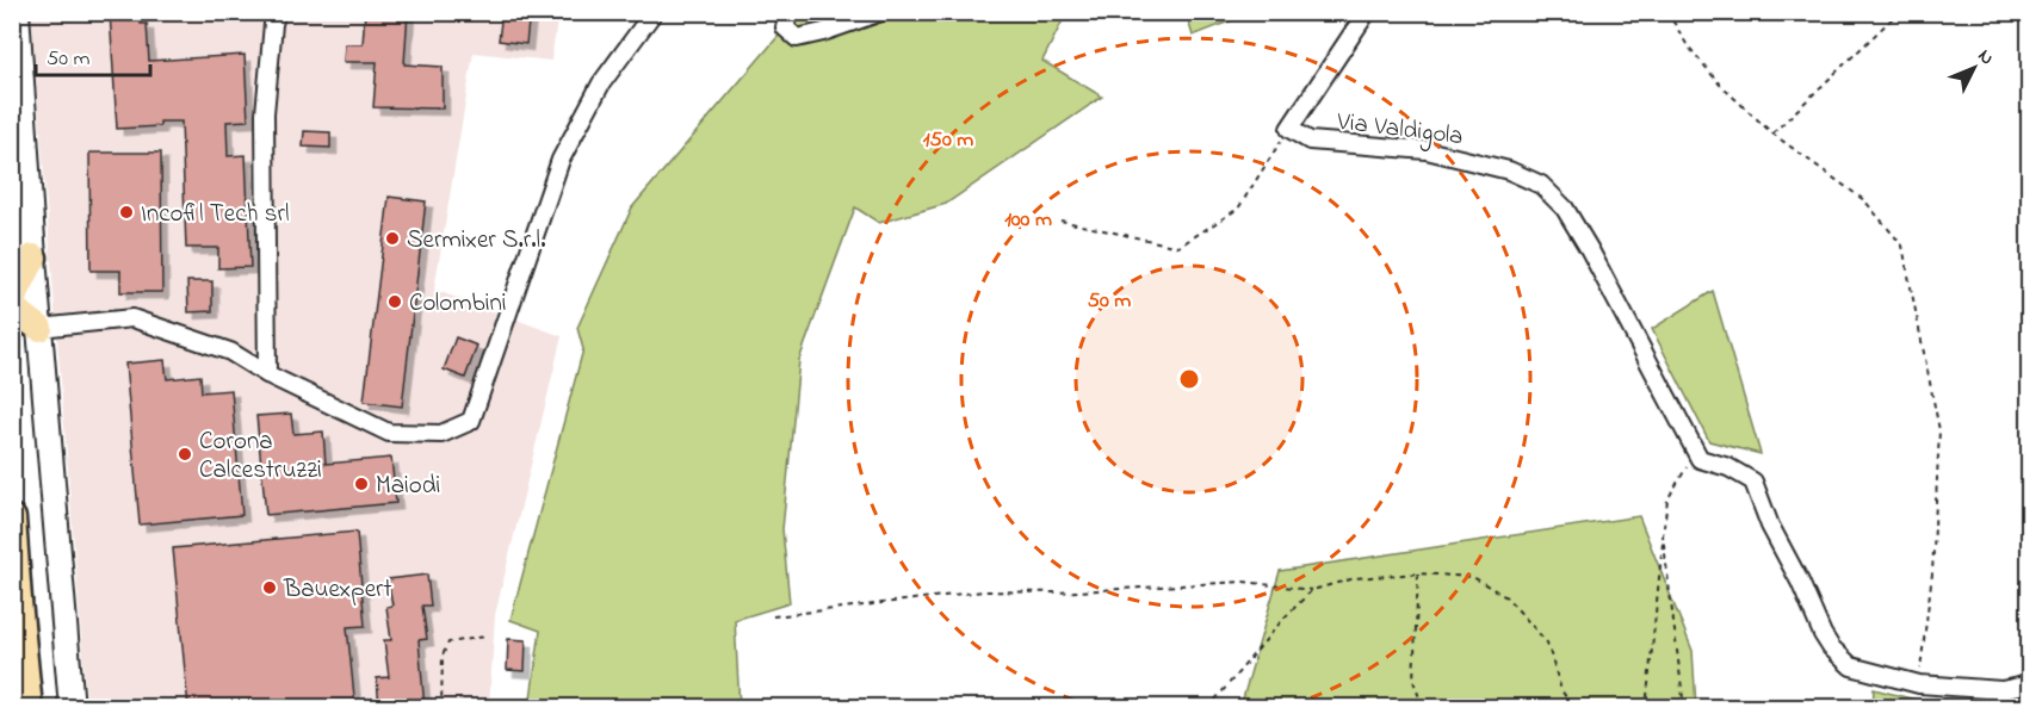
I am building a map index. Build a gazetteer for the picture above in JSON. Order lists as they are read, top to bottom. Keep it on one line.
{"streets":{"street":["Via Valdigola"]},"places":["Incofil Tech srl","Sermixer S.r.l.","Colombini","Corona Calcestruzzi","Maiodi","Bauexpert"],"scale_bar":"50 m","north":"top right","rings":["150 m","100 m","50 m"]}
